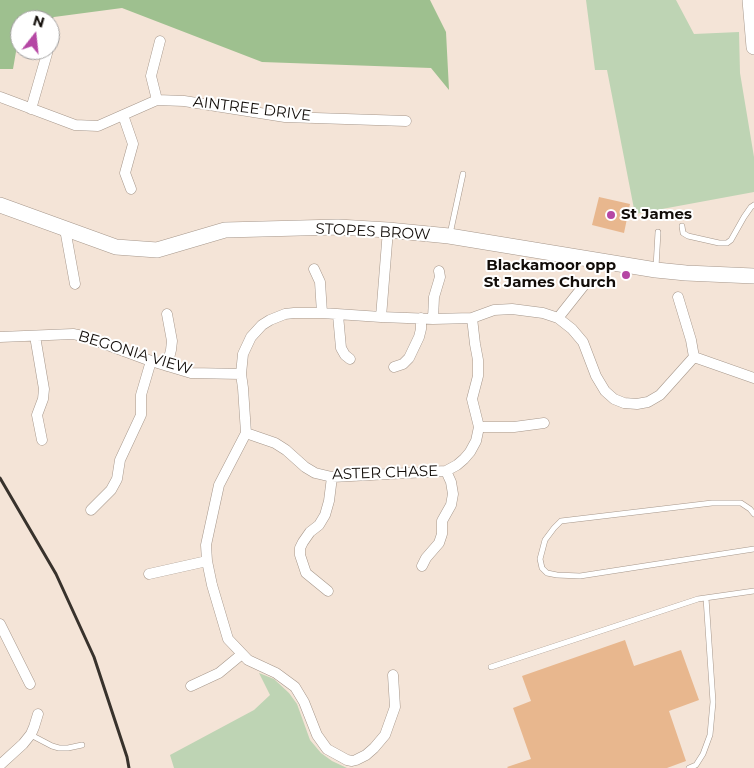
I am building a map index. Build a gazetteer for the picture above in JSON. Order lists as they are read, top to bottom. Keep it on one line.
{"streets":{"main road":["STOPES BROW"],"street":["AINTREE DRIVE","BEGONIA VIEW","ASTER CHASE"]},"places":["St James","Blackamoor opp St James Church"],"north":"top"}
